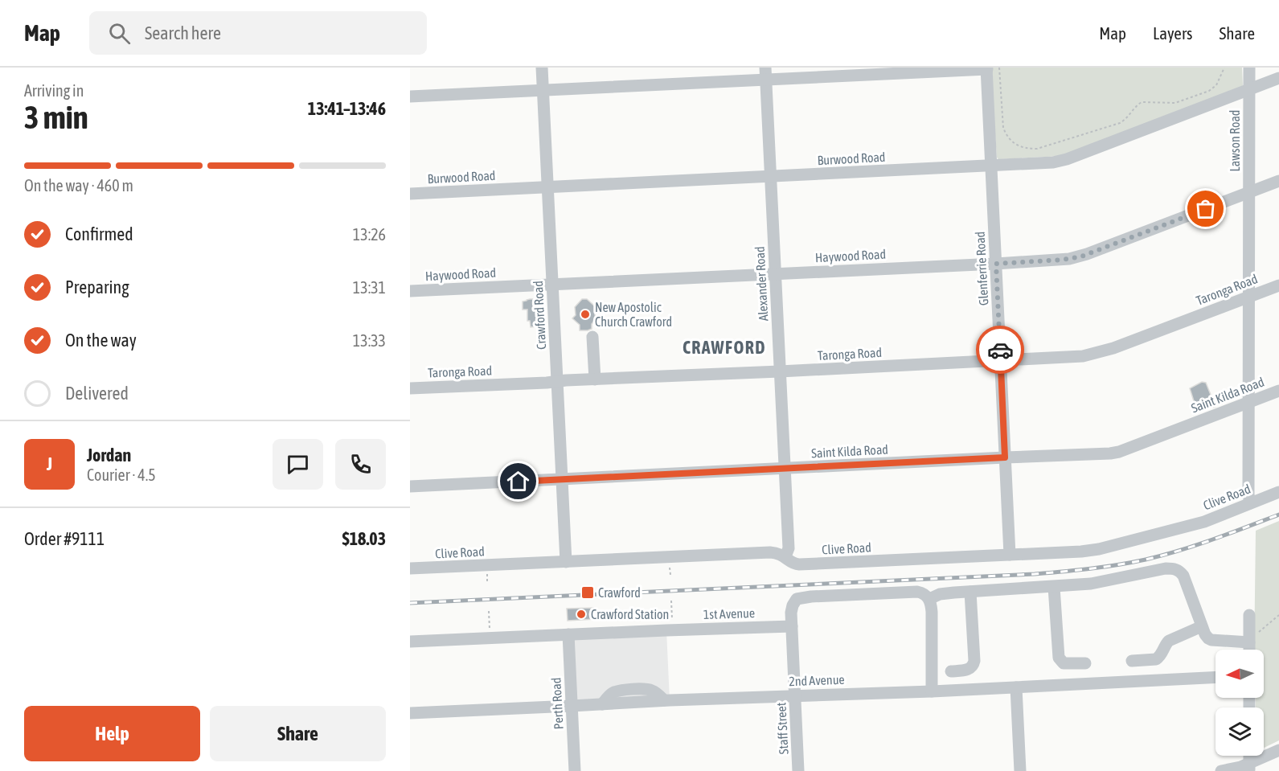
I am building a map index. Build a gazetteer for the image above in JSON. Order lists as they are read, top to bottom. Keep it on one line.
{"streets":{"street":["Lawson Road","Burwood Road","Haywood Road","Glenferrie Road","Alexander Road","Taronga Road","Crawford Road","Saint Kilda Road","Clive Road","1st Avenue","2nd Avenue","Perth Road","Staff Street"]},"crossings":[["Lawson Road","Burwood Road"],["Lawson Road","Haywood Road"],["Lawson Road","Taronga Road"],["Lawson Road","Saint Kilda Road"],["Lawson Road","Clive Road"],["Burwood Road","Glenferrie Road"],["Burwood Road","Alexander Road"],["Burwood Road","Crawford Road"],["Haywood Road","Glenferrie Road"],["Haywood Road","Alexander Road"],["Haywood Road","Crawford Road"],["Glenferrie Road","Taronga Road"],["Glenferrie Road","Saint Kilda Road"],["Glenferrie Road","Clive Road"],["Alexander Road","Taronga Road"],["Alexander Road","Saint Kilda Road"],["Alexander Road","Clive Road"],["Taronga Road","Crawford Road"],["Crawford Road","Saint Kilda Road"],["Crawford Road","Clive Road"],["1st Avenue","Perth Road"],["1st Avenue","Staff Street"],["2nd Avenue","Perth Road"],["2nd Avenue","Staff Street"]],"districts":["CRAWFORD"],"places":{"other":["New Apostolic Church Crawford","Crawford Station"],"transit":["Crawford"]},"north":"left","page":{"header":"Map","search":"Search here","nav":["Map","Layers","Share"],"heading":["3 min","Arriving in","13:41–13:46"],"panel":["Jordan","Courier · 4.5","Order #9111","$18.03"],"bar":"On the way · 460 m","list":[["Confirmed","13:26"],["Preparing","13:31"],["On the way","13:33"],"Delivered"],"round":"J","buttons":["Help","Share"]}}
